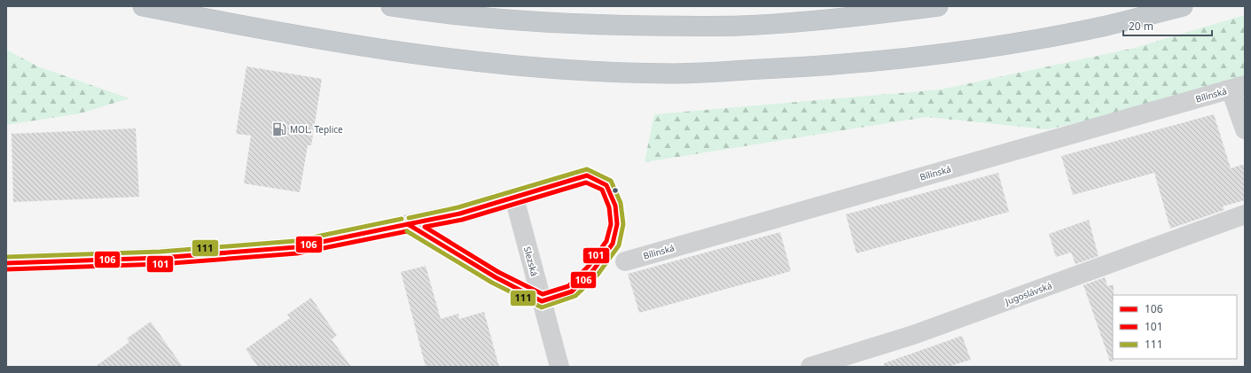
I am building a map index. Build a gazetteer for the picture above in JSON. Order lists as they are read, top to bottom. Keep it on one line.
{"streets":{"street":["Bílinská","Slezská","Jugoslávská"]},"places":{"fuel station":["MOL, Teplice"]},"lines":["transit line 111","transit line 106","transit line 101"],"legend":["106","101","111"],"scale_bar":"20 m"}
